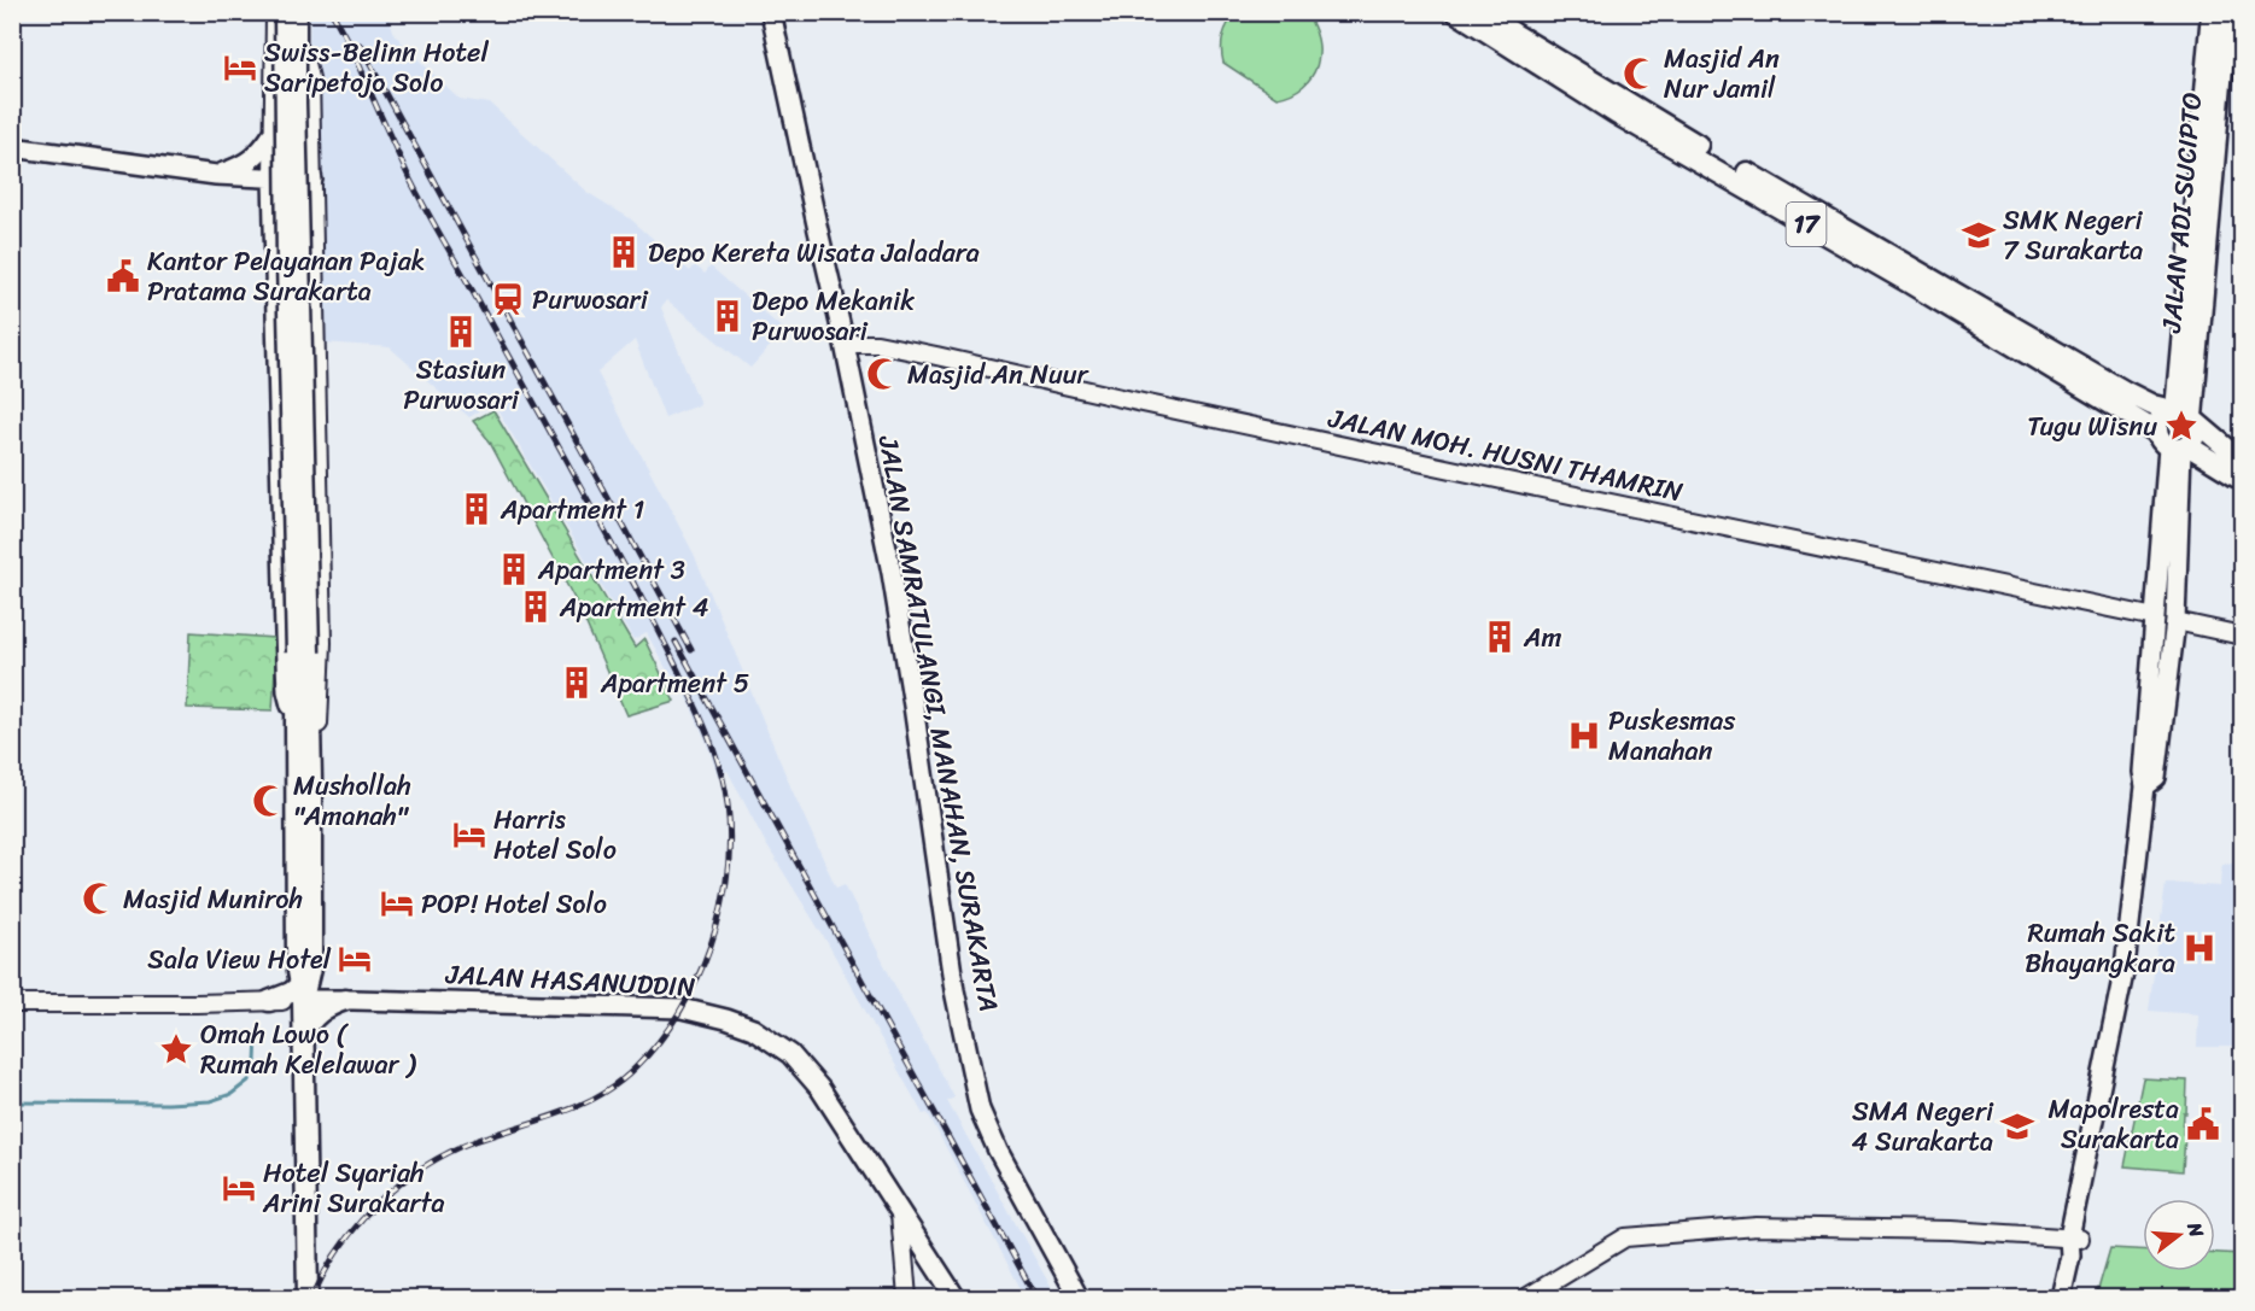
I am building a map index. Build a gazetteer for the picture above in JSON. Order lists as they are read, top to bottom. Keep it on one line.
{"streets":{"main road":["JALAN ADI SUCIPTO","17","JALAN SAMRATULANGI, MANAHAN, SURAKARTA","JALAN HASANUDDIN"],"street":["JALAN MOH. HUSNI THAMRIN"]},"crossings":[["JALAN ADI SUCIPTO","17"],["JALAN MOH. HUSNI THAMRIN","JALAN SAMRATULANGI, MANAHAN, SURAKARTA"]],"places":{"hotel":["Swiss-Belinn Hotel Saripetojo Solo","Harris Hotel Solo","POP! Hotel Solo","Sala View Hotel","Hotel Syariah Arini Surakarta"],"mosque":["Masjid An Nur Jamil","Masjid An Nuur","Mushollah \"Amanah\"","Masjid Muniroh"],"school or university":["SMK Negeri 7 Surakarta","SMA Negeri 4 Surakarta"],"building":["Depo Kereta Wisata Jaladara","Depo Mekanik Purwosari","Stasiun Purwosari","Apartment 1","Apartment 3","Apartment 4","Am","Apartment 5"],"public building":["Kantor Pelayanan Pajak Pratama Surakarta","Mapolresta Surakarta"],"station":["Purwosari"],"place":["Tugu Wisnu","Omah Lowo ( Rumah Kelelawar )"],"hospital":["Puskesmas Manahan","Rumah Sakit Bhayangkara"]},"north":"right"}
